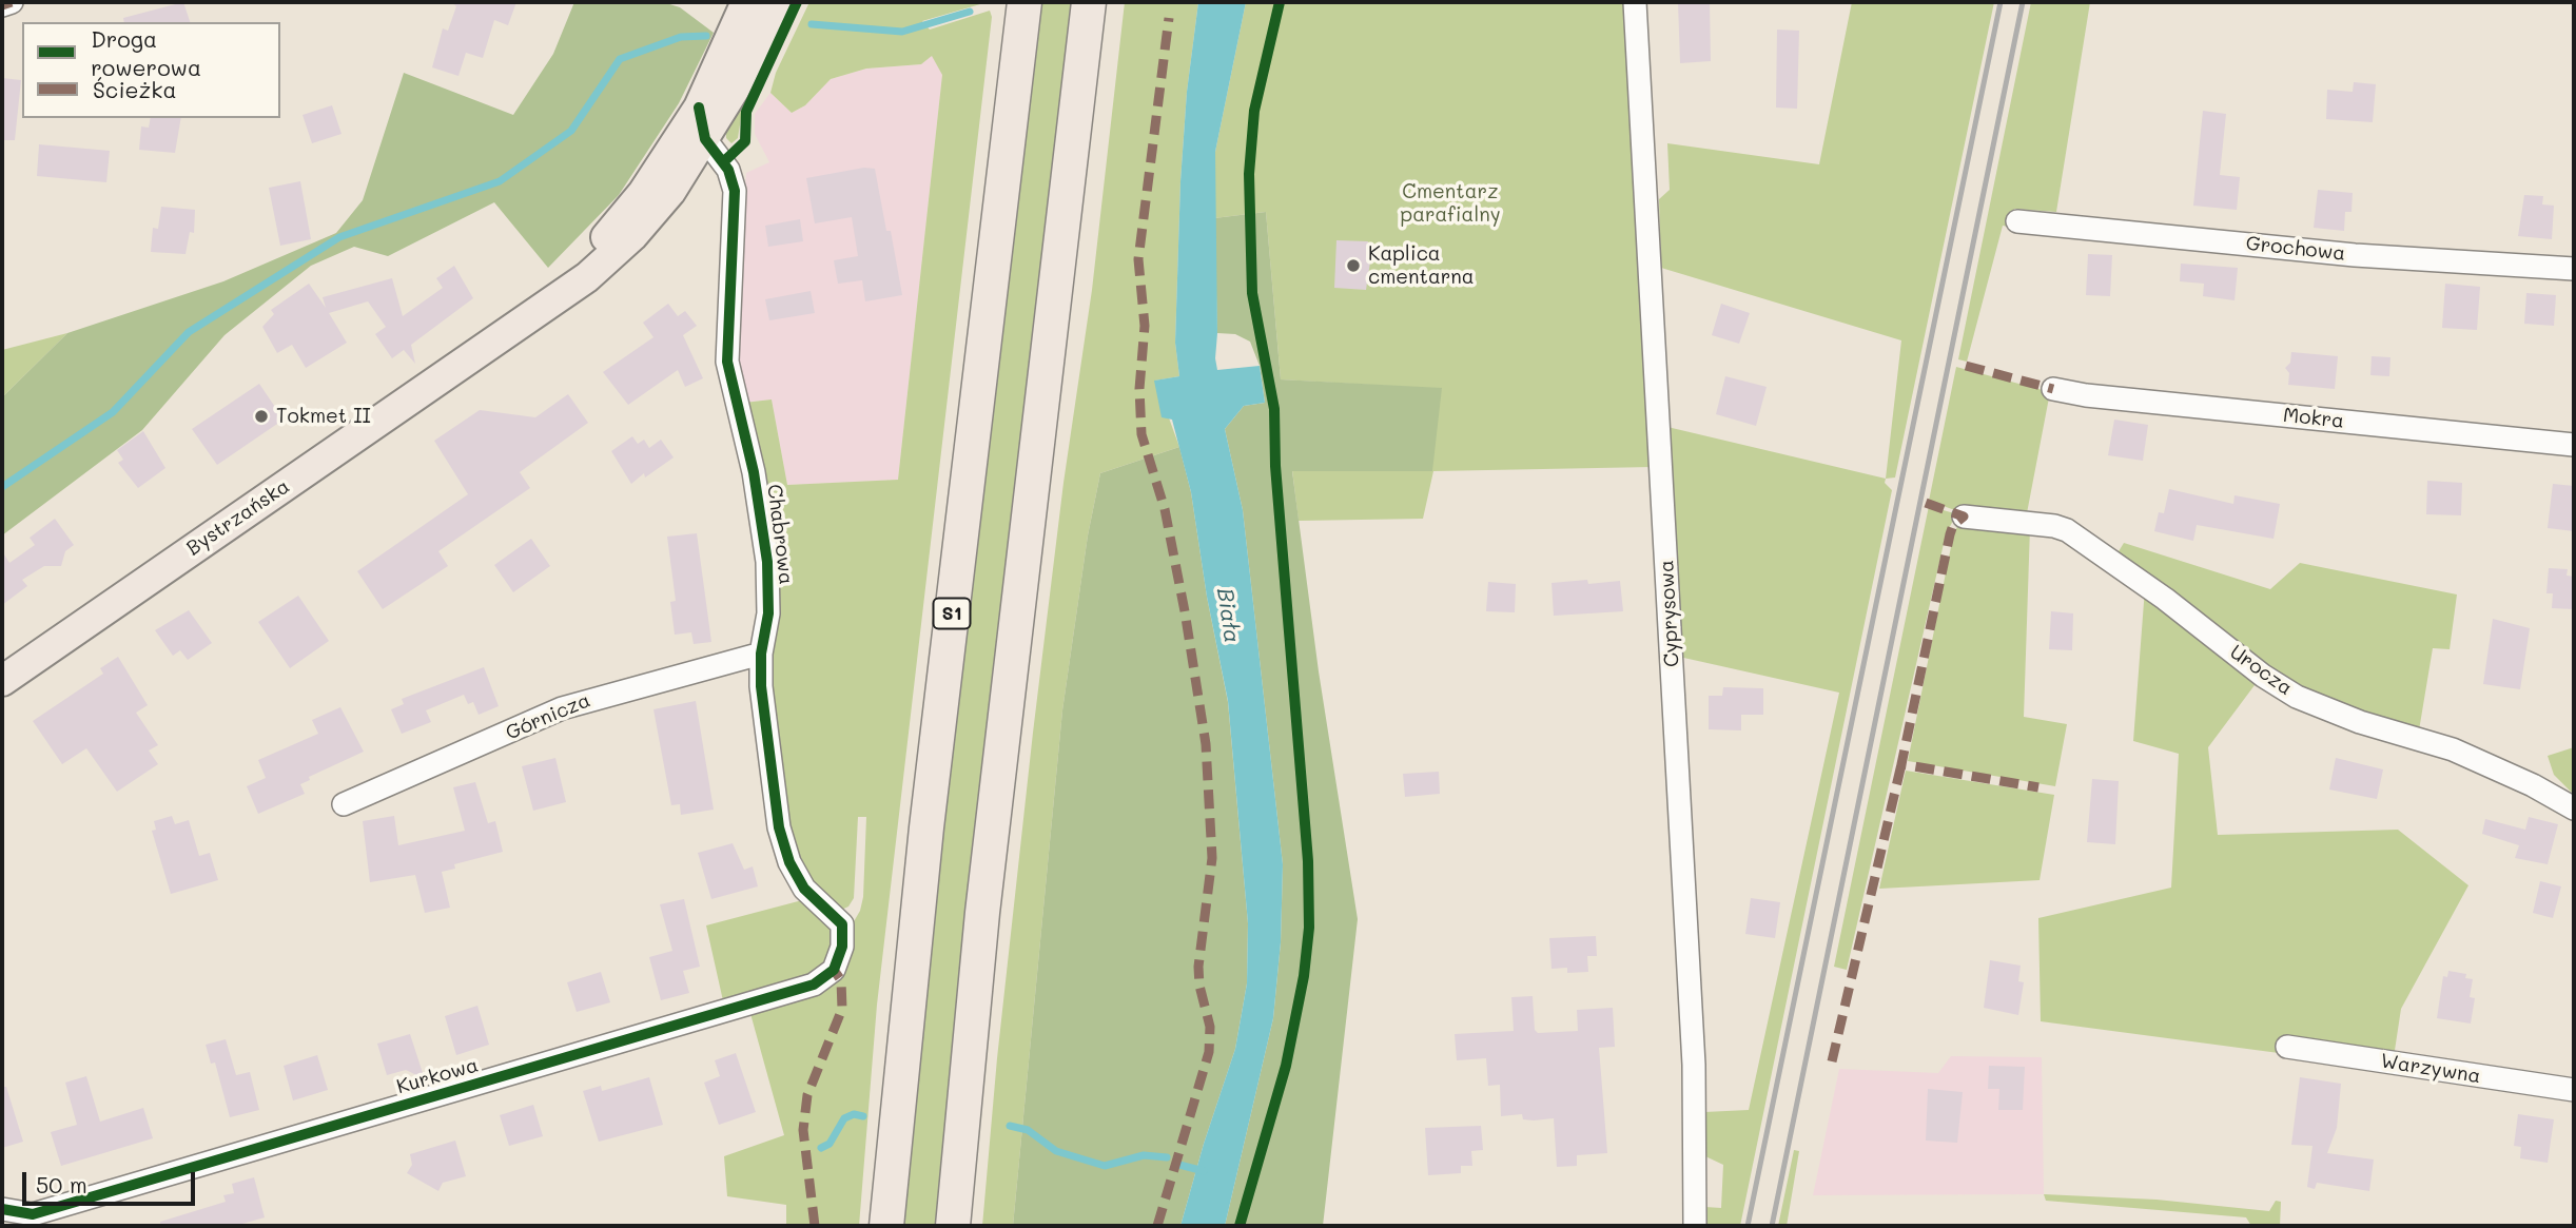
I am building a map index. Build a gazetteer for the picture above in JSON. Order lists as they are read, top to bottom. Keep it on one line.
{"streets":{"highway":["S1"],"main road":["Bystrzańska"],"street":["Grochowa","Mokra","Chabrowa","Cyprysowa","Urocza","Górnicza","Warzywna","Kurkowa"]},"crossings":[["Bystrzańska","Chabrowa"],["Chabrowa","Górnicza"],["Chabrowa","Kurkowa"]],"water":["Biała"],"parks":["Cmentarz parafialny"],"places":["Kaplica cmentarna","Tokmet II"],"legend":["Droga rowerowa","Ścieżka"],"scale_bar":"50 m"}
